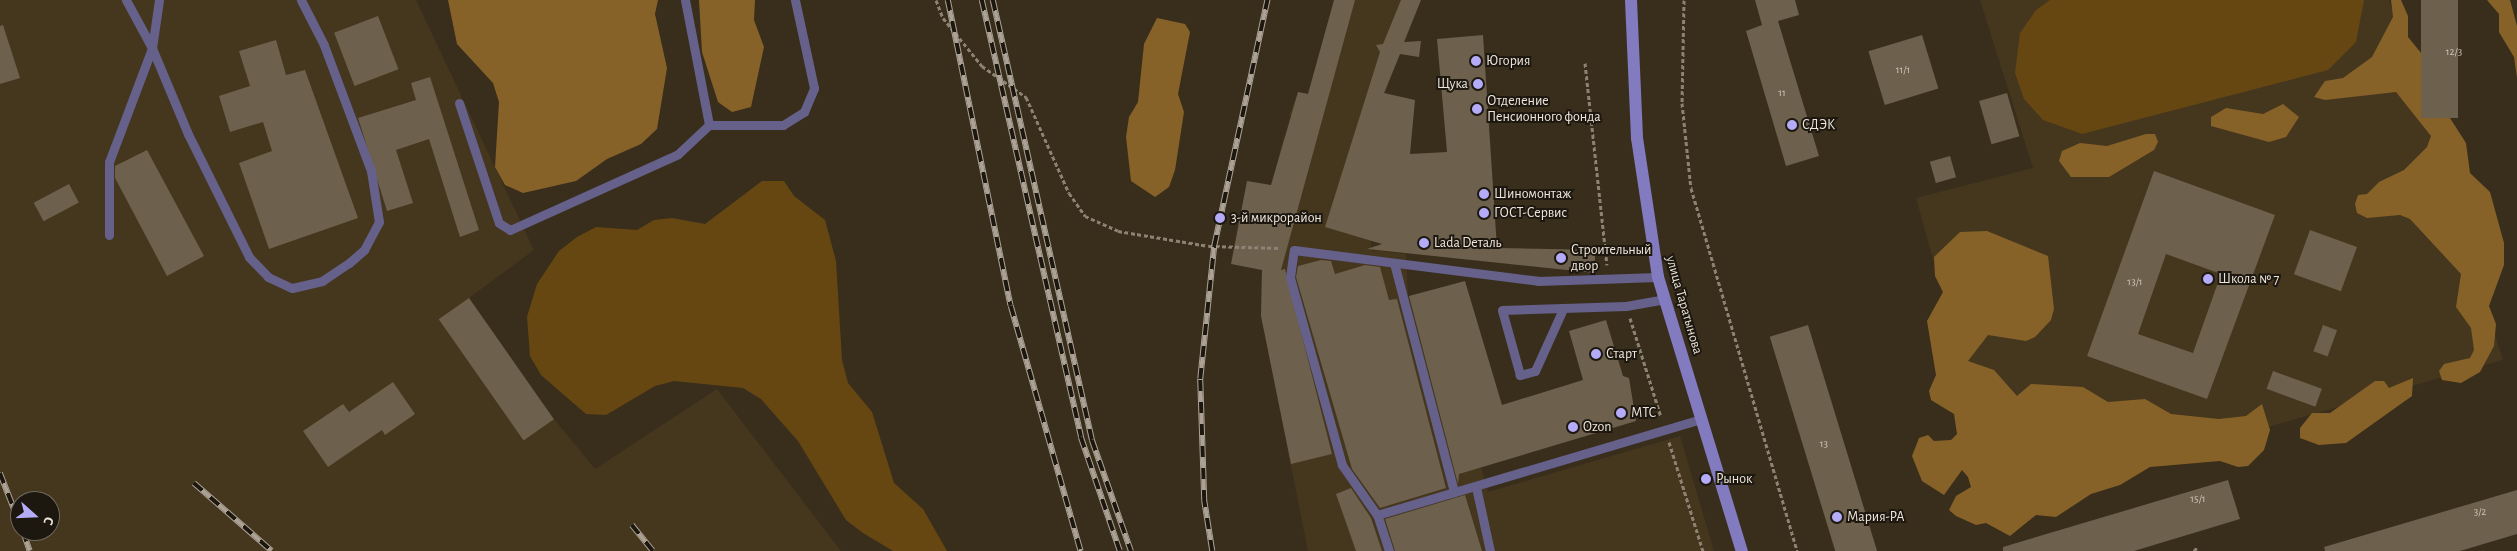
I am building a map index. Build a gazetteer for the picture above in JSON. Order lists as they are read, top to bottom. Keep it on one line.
{"streets":{"street":["улица Таратынова"]},"places":["Югория","Щука","Отделение Пенсионного фонда","СДЭК","Шиномонтаж","ГОСТ-Сервис","3-й микрорайон","Lada Dеталь","Строительный двор","Школа № 7","Старт","МТС","Ozon","Рынок","Мария-РА"],"house_numbers":["12/3","11/1","11","13/1","13","15/1","3/2"],"north":"right"}
